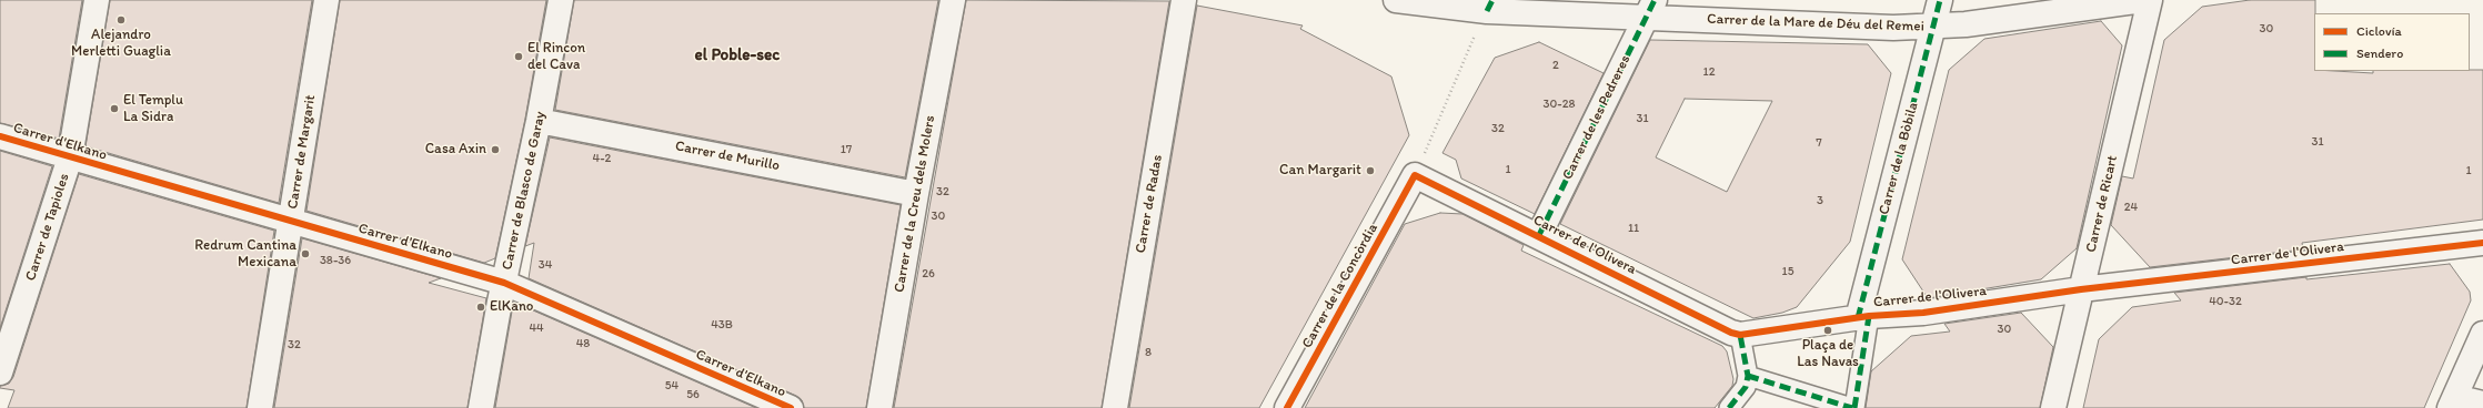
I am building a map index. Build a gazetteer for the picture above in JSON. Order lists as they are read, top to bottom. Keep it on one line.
{"streets":{"street":["Carrer de la Mare de Déu del Remei","Carrer de les Pedreres","Carrer d'Elkano","Carrer de Margarit","Carrer de Murillo","Carrer de la Bòbila","Carrer de Blasco de Garay","Carrer de la Creu dels Molers","Carrer de Radas","Carrer de Ricart","Carrer de Tapioles","Carrer de l'Olivera","Carrer de la Concòrdia"]},"crossings":[["Carrer de la Mare de Déu del Remei","Carrer de les Pedreres"],["Carrer de la Mare de Déu del Remei","Carrer de la Bòbila"],["Carrer de les Pedreres","Carrer de l'Olivera"],["Carrer d'Elkano","Carrer de Margarit"],["Carrer d'Elkano","Carrer de Blasco de Garay"],["Carrer d'Elkano","Carrer de Tapioles"],["Carrer de Murillo","Carrer de Blasco de Garay"],["Carrer de Murillo","Carrer de la Creu dels Molers"],["Carrer de la Bòbila","Carrer de l'Olivera"],["Carrer de Ricart","Carrer de l'Olivera"],["Carrer de l'Olivera","Carrer de la Concòrdia"]],"districts":["el Poble-sec"],"places":["Alejandro Merletti Guaglia","El Rincon del Cava","El Templu La Sidra","Casa Axin","Can Margarit","Redrum Cantina Mexicana","ElKano","Plaça de Las Navas"],"house_numbers":["30","2","12","30-28","31","32","31","7","17","4-2","1","1","32","3","24","30","11","38-36","34","15","26","40-32","43B","44","30","48","32","8","54","56"],"legend":["Ciclovía","Sendero"]}
